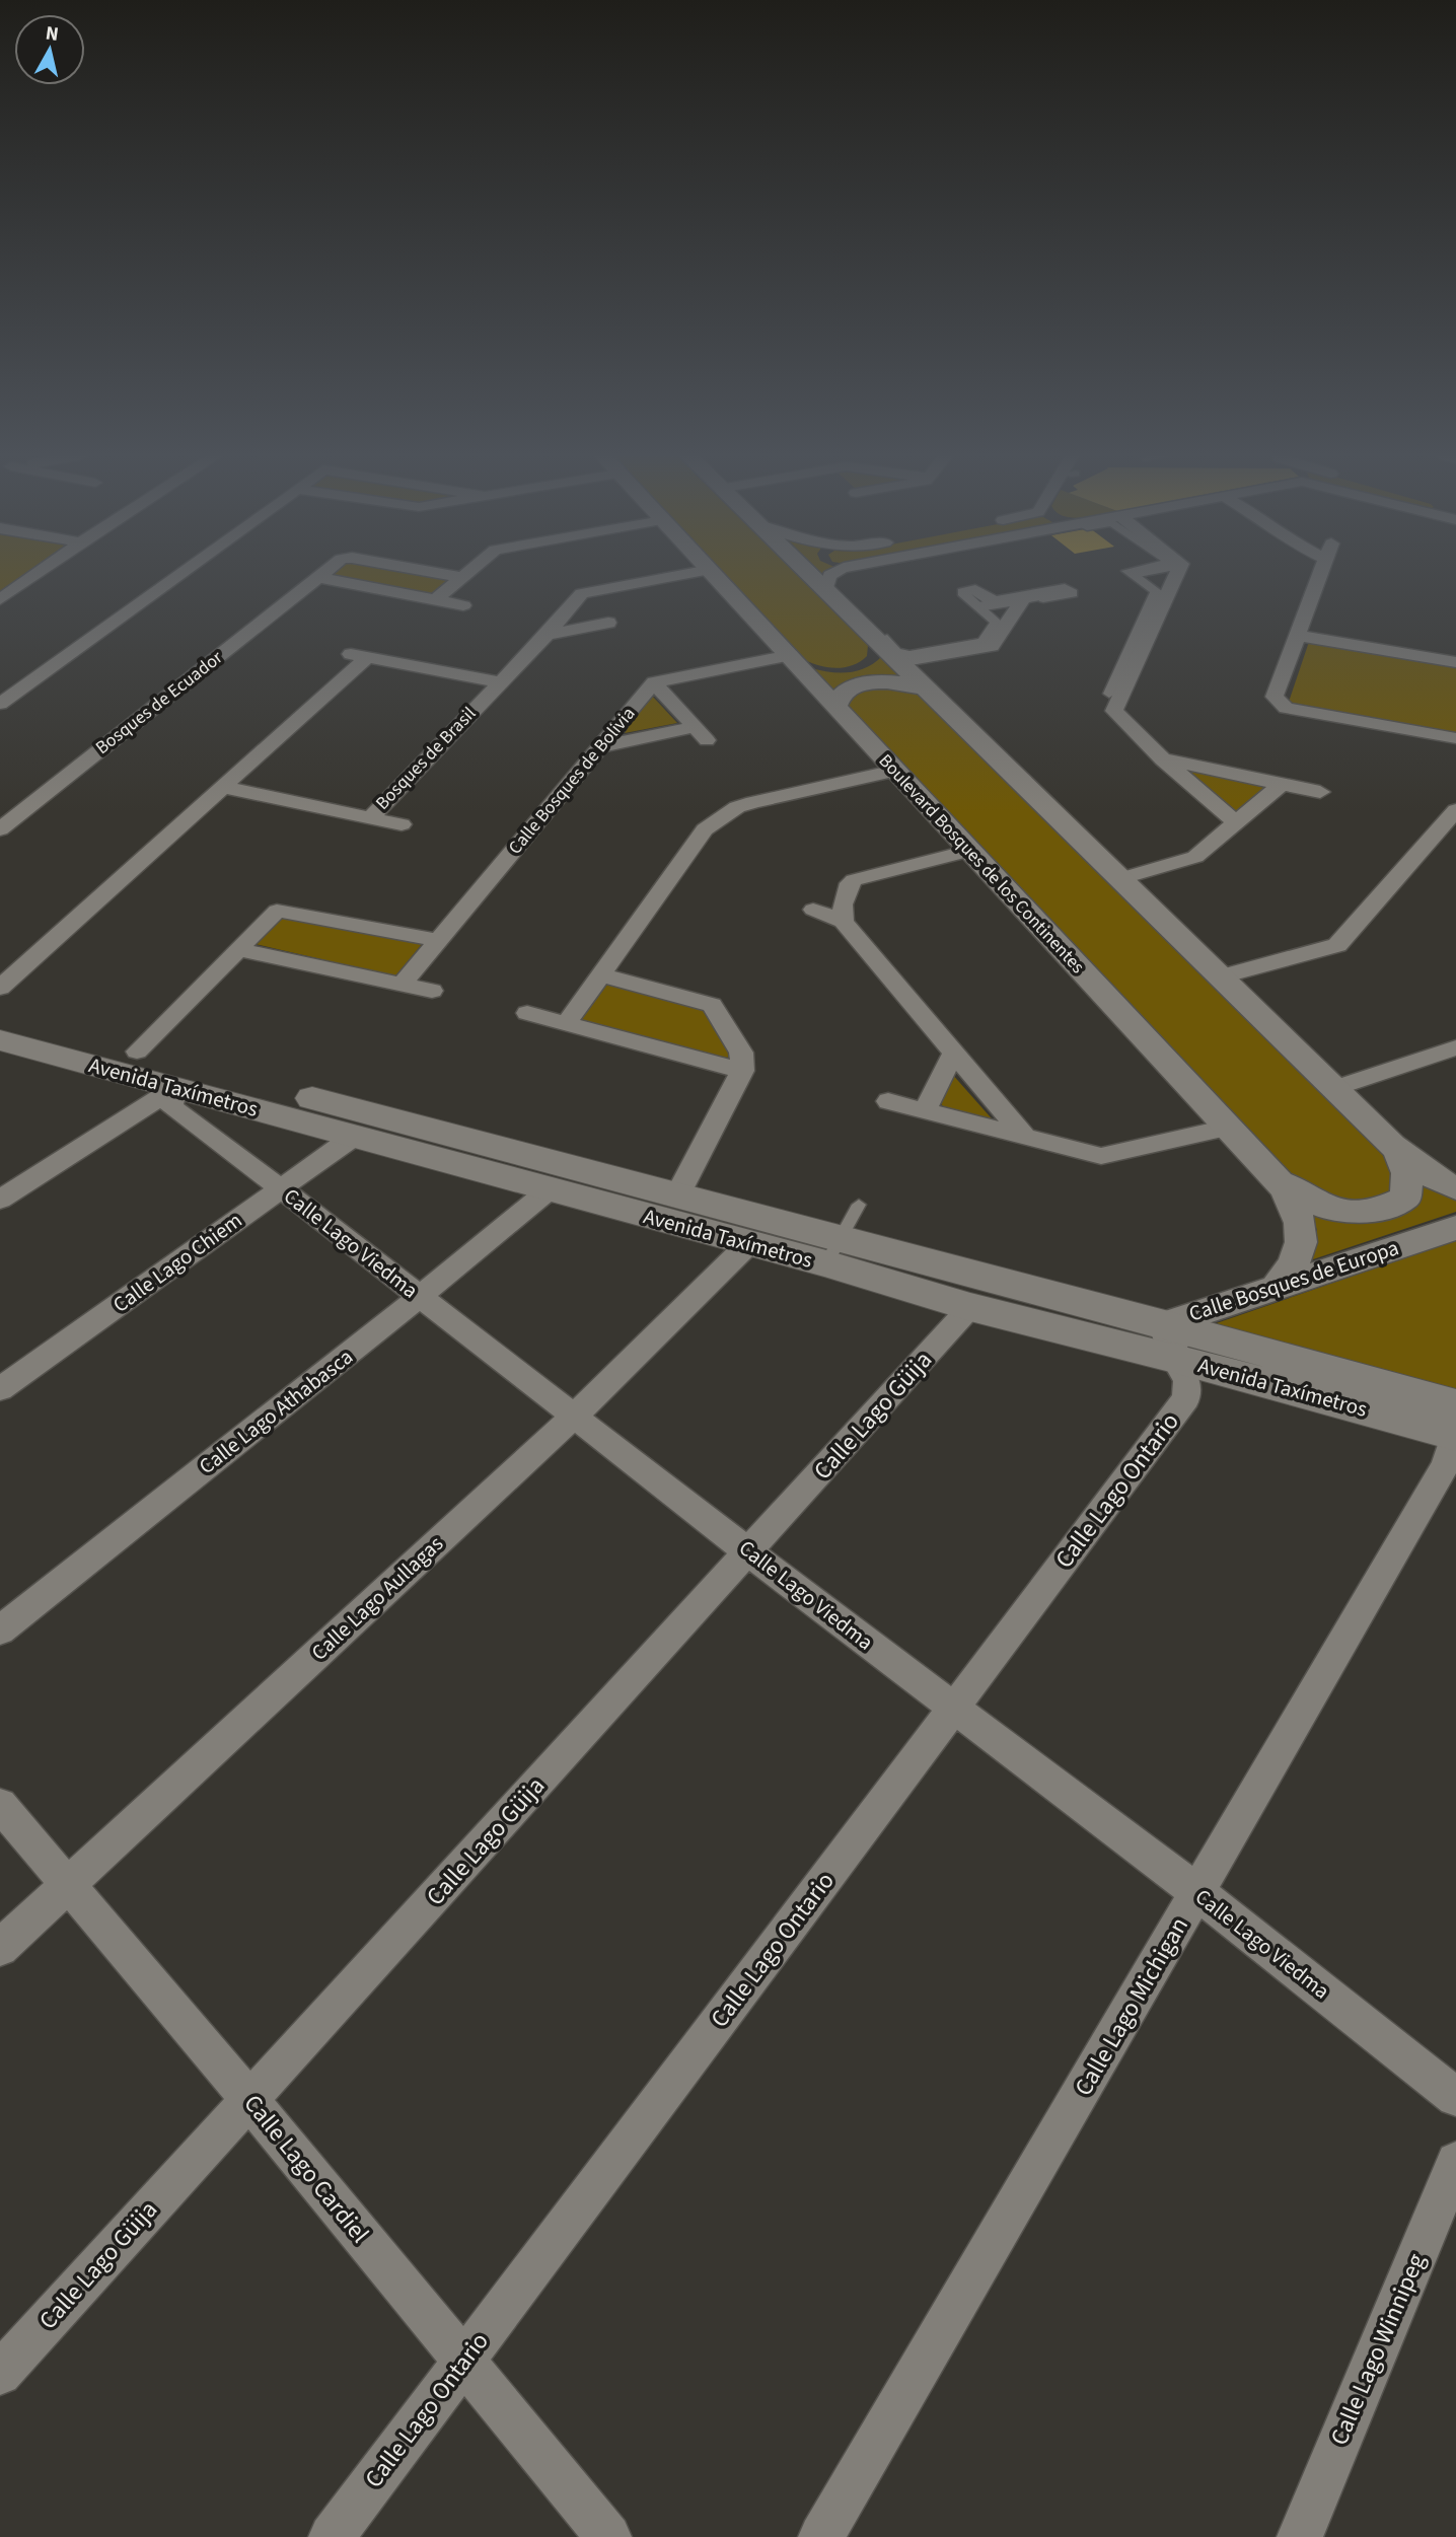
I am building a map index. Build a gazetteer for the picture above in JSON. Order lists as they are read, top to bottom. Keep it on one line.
{"streets":{"main road":["Avenida Taxímetros"],"street":["Bosques de Ecuador","Bosques de Brasil","Calle Bosques de Bolivia","Boulevard Bosques de los Continentes","Calle Lago Viedma","Calle Lago Chiem","Calle Bosques de Europa","Calle Lago Athabasca","Calle Lago Güija","Calle Lago Ontario","Calle Lago Aullagas","Calle Lago Michigan","Calle Lago Cardiel","Calle Lago Winnipeg"]},"crossings":[["Boulevard Bosques de los Continentes","Calle Bosques de Europa"],["Avenida Taxímetros","Calle Lago Viedma"],["Avenida Taxímetros","Calle Lago Chiem"],["Avenida Taxímetros","Calle Bosques de Europa"],["Avenida Taxímetros","Calle Lago Athabasca"],["Avenida Taxímetros","Calle Lago Güija"],["Avenida Taxímetros","Calle Lago Ontario"],["Avenida Taxímetros","Calle Lago Aullagas"],["Avenida Taxímetros","Calle Lago Michigan"],["Calle Lago Viedma","Calle Lago Chiem"],["Calle Lago Viedma","Calle Lago Athabasca"],["Calle Lago Viedma","Calle Lago Güija"],["Calle Lago Viedma","Calle Lago Ontario"],["Calle Lago Viedma","Calle Lago Aullagas"],["Calle Lago Viedma","Calle Lago Michigan"],["Calle Bosques de Europa","Calle Lago Ontario"],["Calle Lago Güija","Calle Lago Cardiel"],["Calle Lago Ontario","Calle Lago Cardiel"],["Calle Lago Aullagas","Calle Lago Cardiel"]],"north":"top"}
